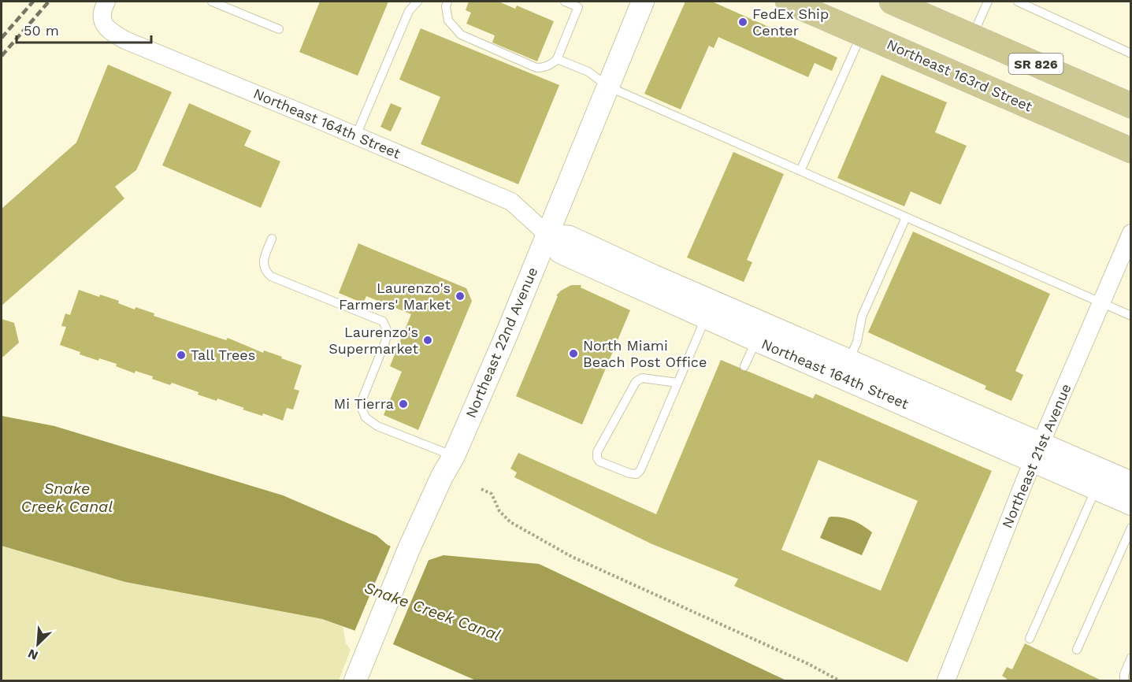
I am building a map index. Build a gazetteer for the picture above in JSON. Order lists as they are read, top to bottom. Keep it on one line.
{"streets":{"main road":["SR 826","Northeast 163rd Street"],"street":["Northeast 164th Street","Northeast 22nd Avenue","Northeast 21st Avenue"]},"crossings":[["Northeast 164th Street","Northeast 22nd Avenue"],["Northeast 164th Street","Northeast 21st Avenue"]],"water":["Snake Creek Canal"],"places":["FedEx Ship Center","Laurenzo's Farmers' Market","Laurenzo's Supermarket","North Miami Beach Post Office","Tall Trees","Mi Tierra"],"scale_bar":"50 m","north":"bottom left"}
